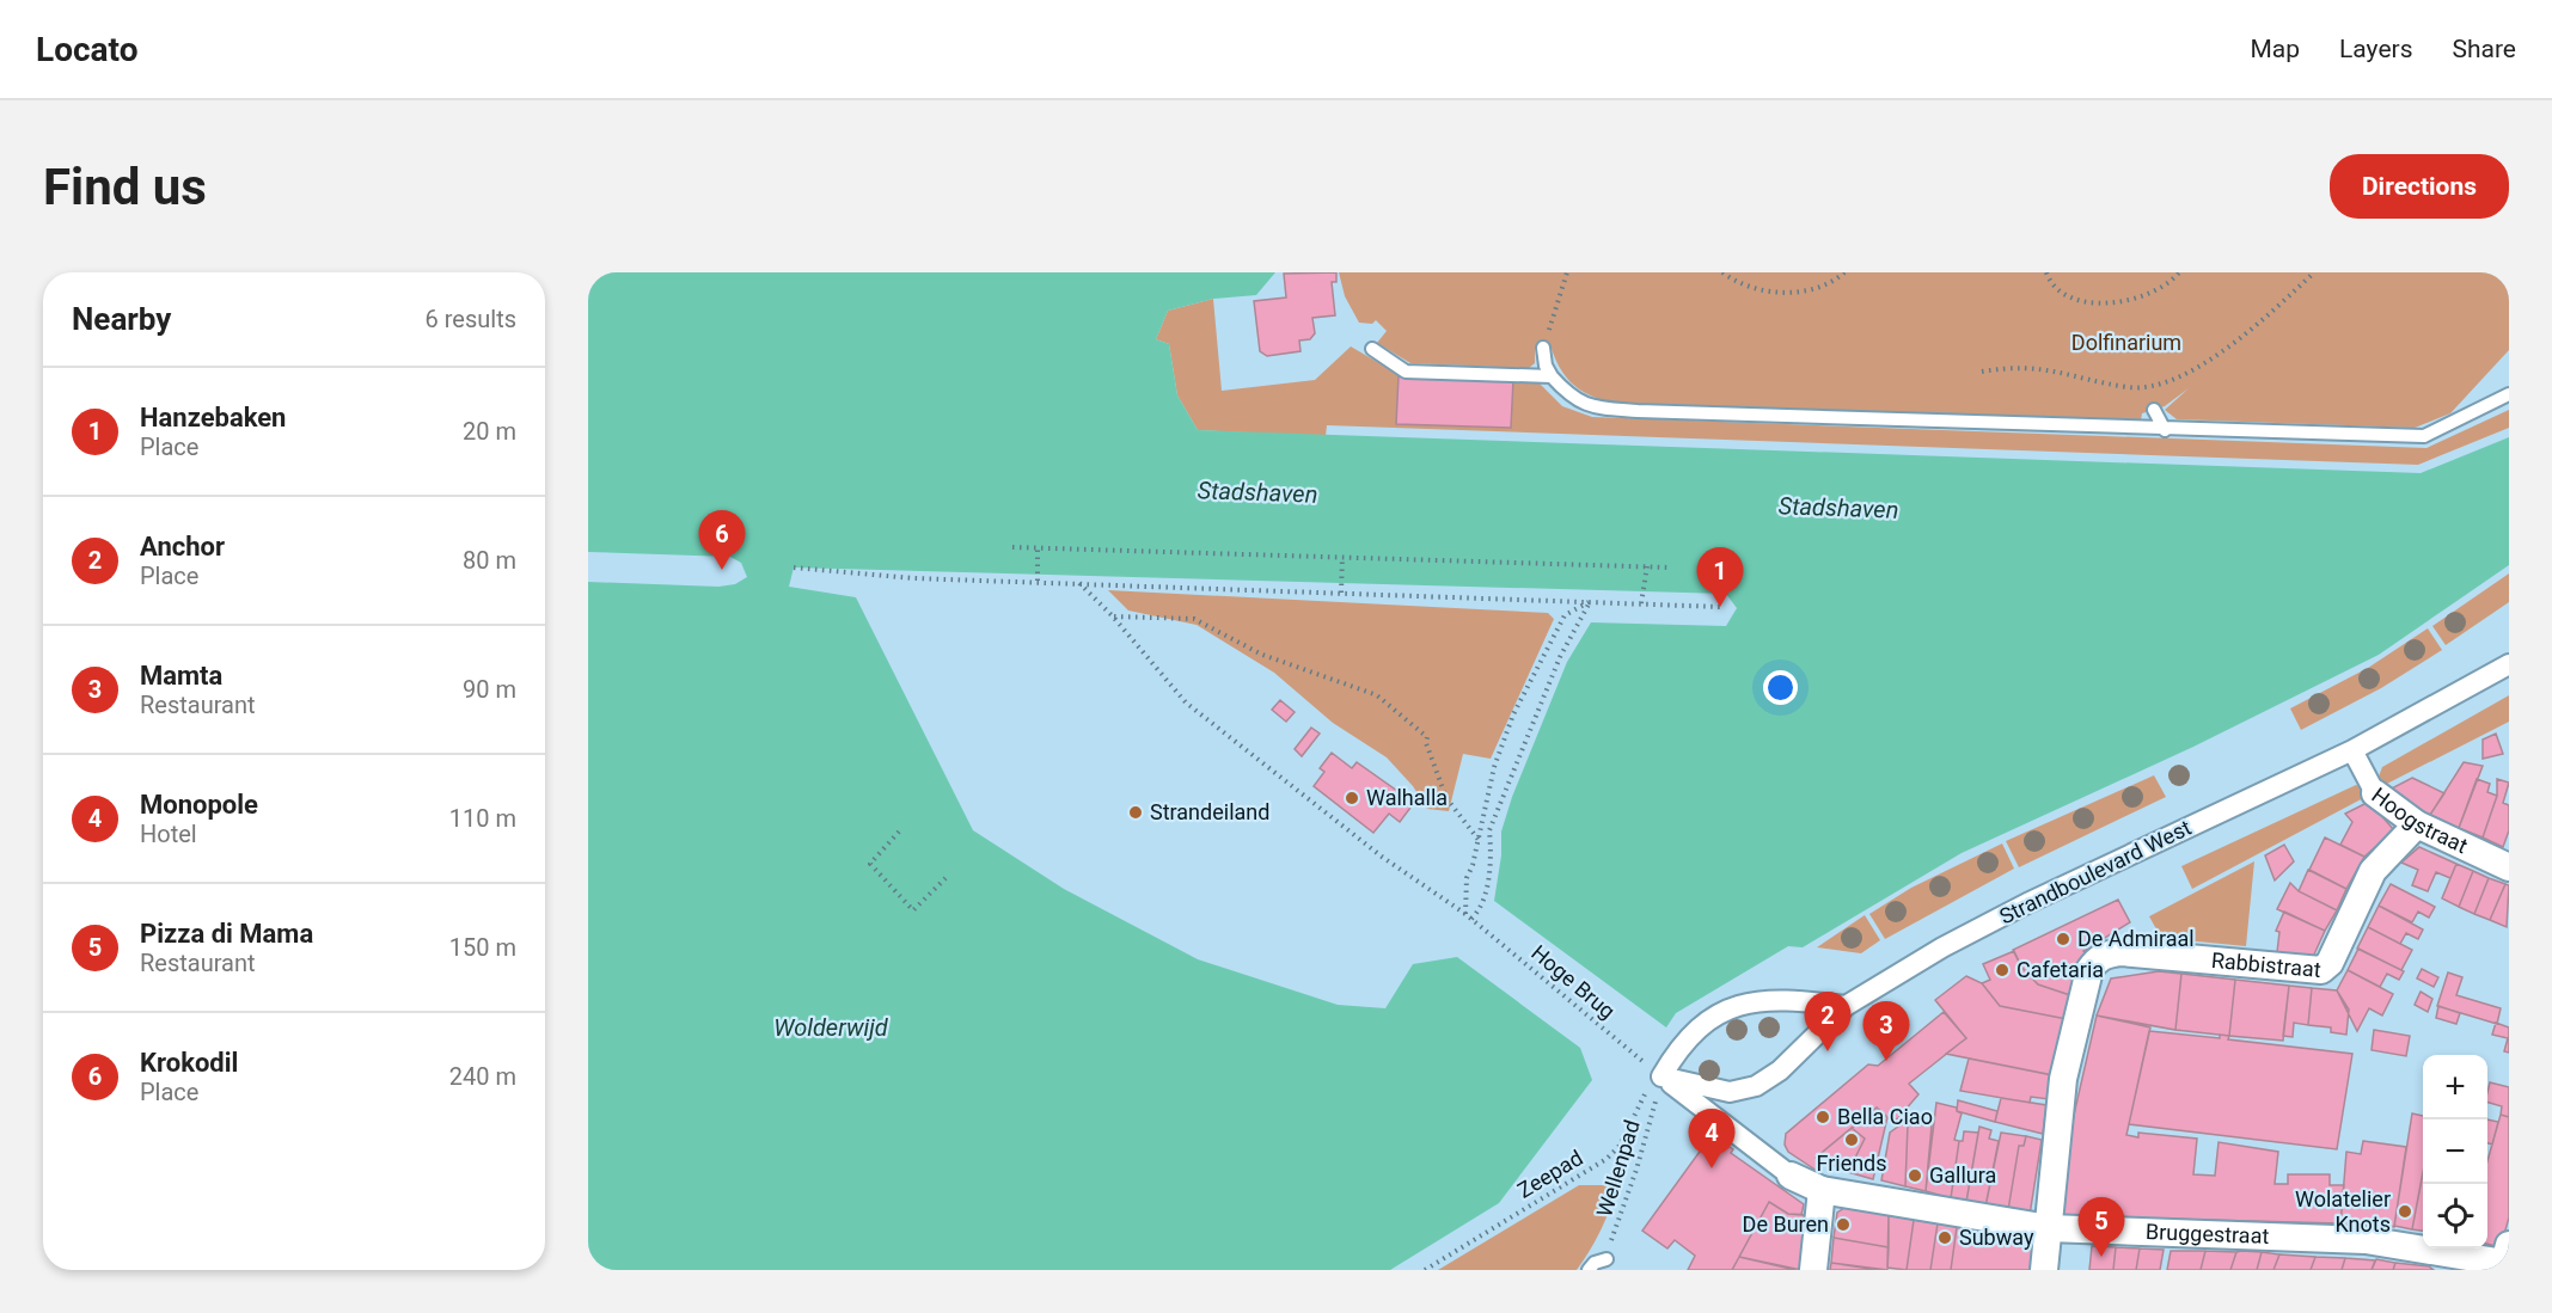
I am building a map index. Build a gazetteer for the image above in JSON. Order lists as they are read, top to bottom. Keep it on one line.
{"streets":{"street":["Hoogstraat","Strandboulevard West","Rabbistraat","Bruggestraat"],"path":["Hoge Brug","Wellenpad","Zeepad"]},"crossings":[["Hoogstraat","Strandboulevard West"],["Hoogstraat","Rabbistraat"],["Strandboulevard West","Wellenpad"],["Strandboulevard West","Zeepad"],["Rabbistraat","Bruggestraat"],["Wellenpad","Zeepad"]],"water":["Stadshaven","Wolderwijd"],"parks":["Dolfinarium"],"places":["Walhalla","Strandeiland","De Admiraal","Cafetaria","Bella Ciao","Friends","Gallura","Wolatelier Knots","De Buren","Subway"],"page":{"header":"Locato","nav":["Map","Layers","Share"],"buttons":"Directions","title":"Find us","heading":["Nearby","6 results"],"list":[{"mark":"1","name":"Hanzebaken","note":"Place","value":"20 m"},{"mark":"2","name":"Anchor","note":"Place","value":"80 m"},{"mark":"3","name":"Mamta","note":"Restaurant","value":"90 m"},{"mark":"4","name":"Monopole","note":"Hotel","value":"110 m"},{"mark":"5","name":"Pizza di Mama","note":"Restaurant","value":"150 m"},{"mark":"6","name":"Krokodil","note":"Place","value":"240 m"}],"pins":["6","1","2","3","4","5"],"map_buttons":["+","−"]}}
